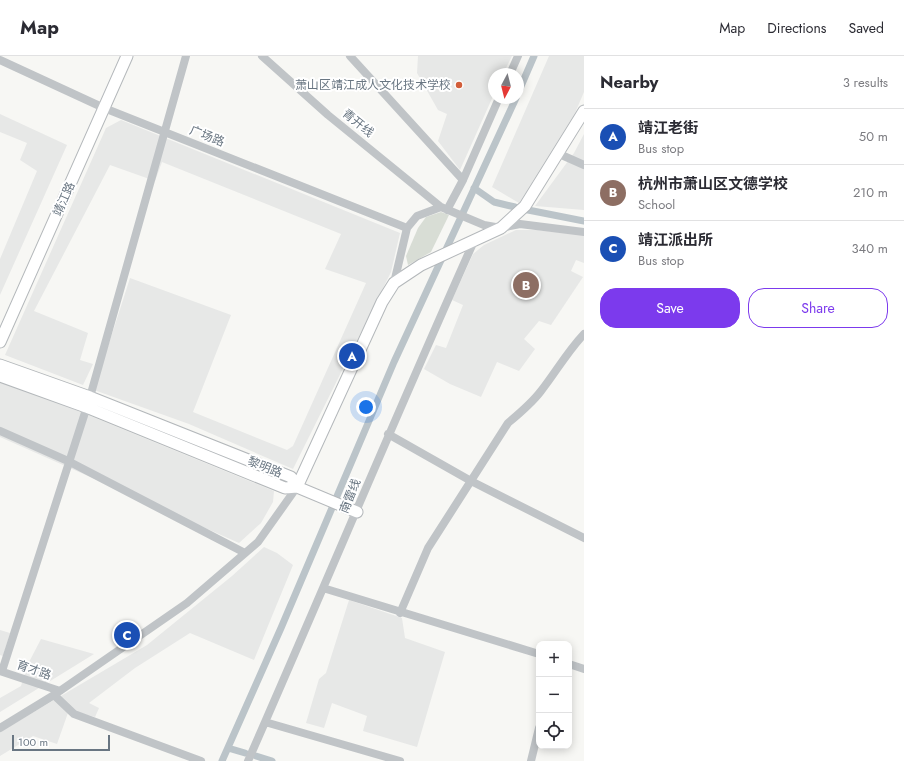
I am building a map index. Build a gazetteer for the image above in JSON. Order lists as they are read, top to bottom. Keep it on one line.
{"streets":{"main road":["靖江路","黎明路"],"street":["青开线","广场路","南雷线","育才路"]},"crossings":[["广场路","靖江路"],["黎明路","南雷线"]],"places":["萧山区靖江成人文化技术学校"],"scale_bar":"100 m","north":"bottom","page":{"header":"Map","nav":["Map","Directions","Saved"],"heading":["Nearby","3 results"],"list":[{"mark":"A","name":"靖江老街","note":"Bus stop","value":"50 m"},{"mark":"B","name":"杭州市萧山区文德学校","note":"School","value":"210 m"},{"mark":"C","name":"靖江派出所","note":"Bus stop","value":"340 m"}],"pins":["B","A","C"],"buttons":["Save","Share"],"map_buttons":["+","−"],"scale":"100 m"}}
